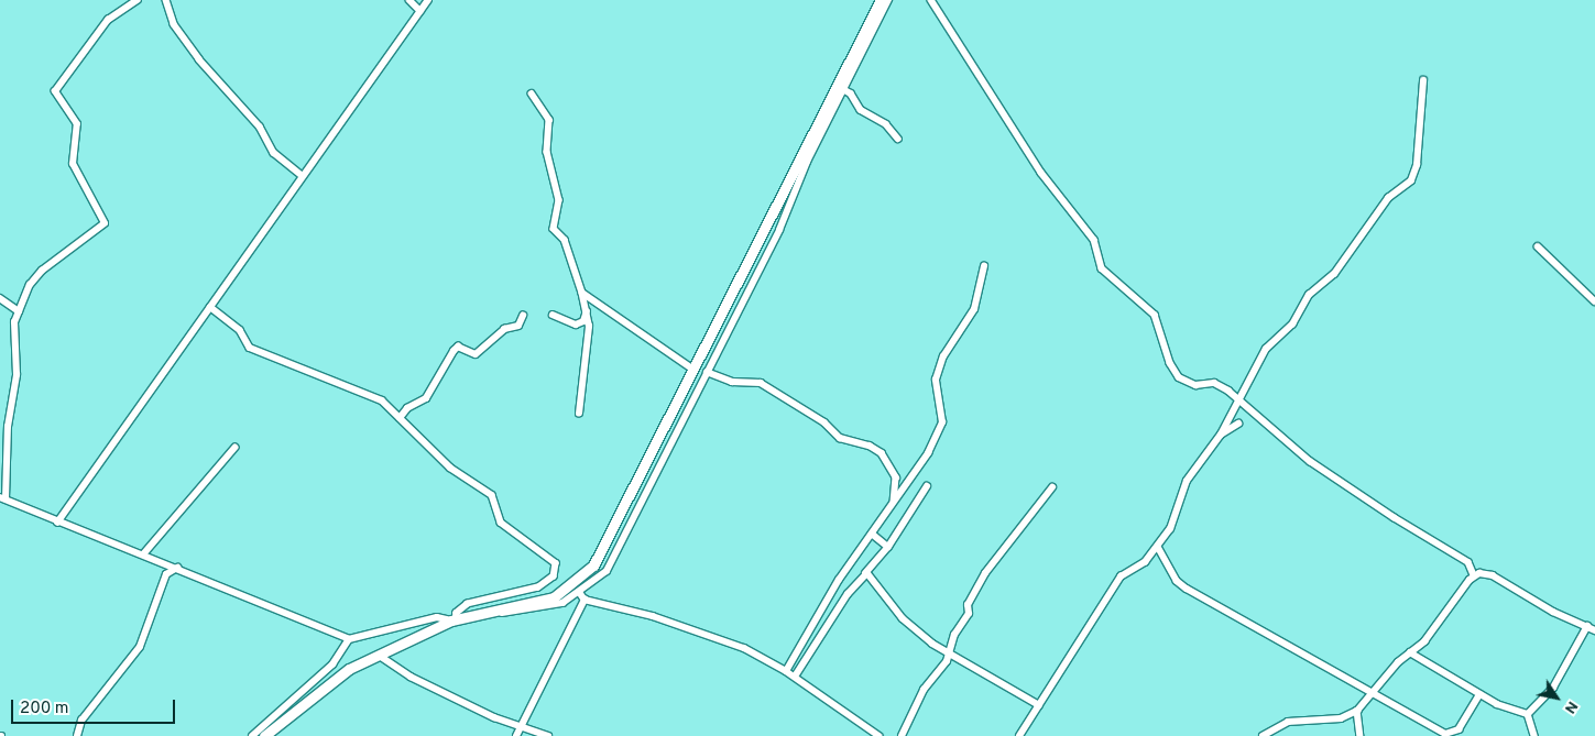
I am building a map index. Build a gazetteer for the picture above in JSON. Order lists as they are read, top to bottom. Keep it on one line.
{"scale_bar":"200 m","north":"bottom right"}
